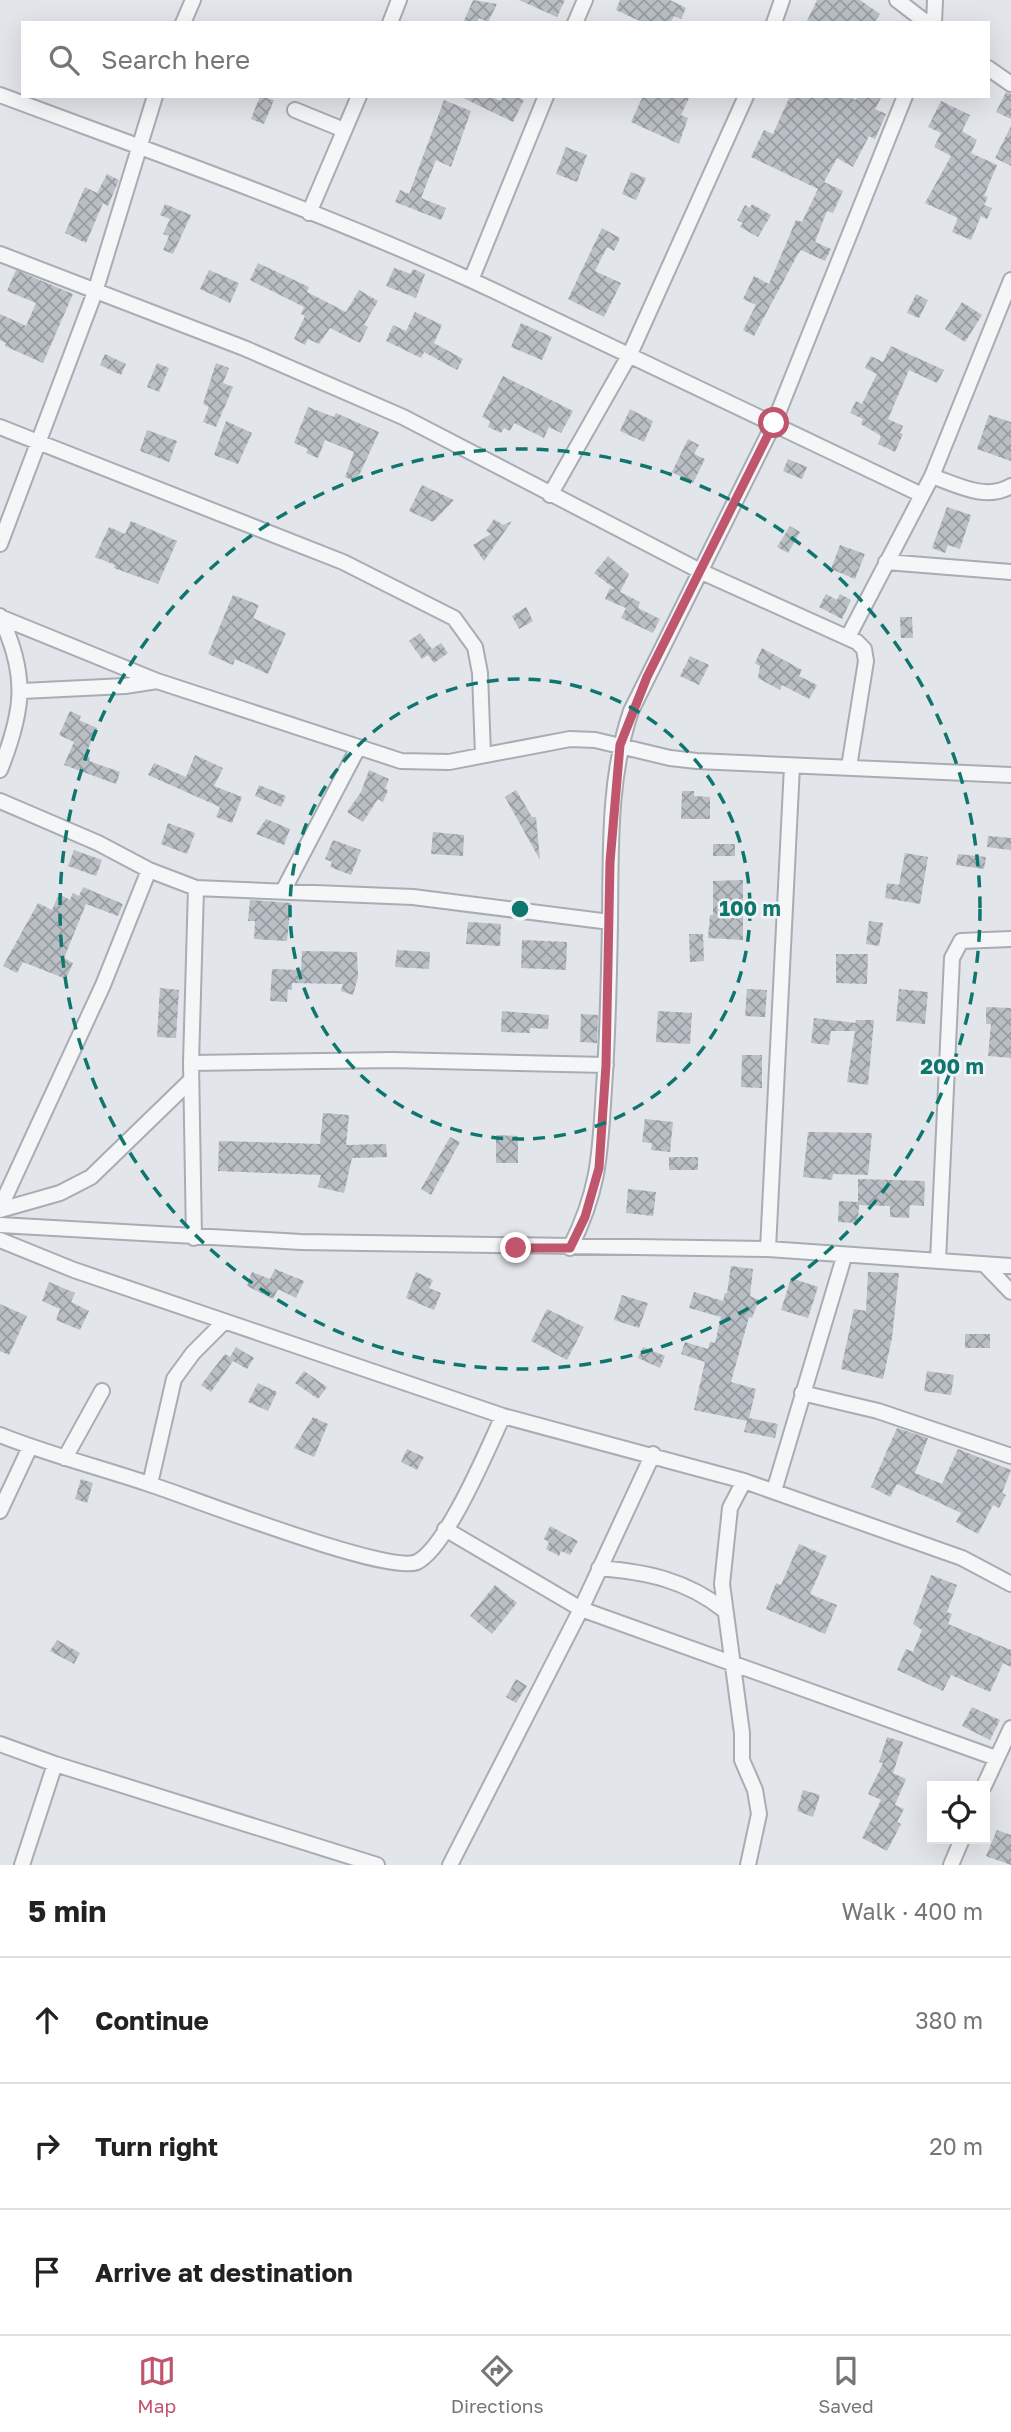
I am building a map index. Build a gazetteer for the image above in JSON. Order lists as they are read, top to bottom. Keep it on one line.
{"page":{"search":"Search here","heading":["5 min","Walk · 400 m"],"list":[["Continue","380 m"],["Turn right","20 m"],"Arrive at destination"],"nav":["Map","Directions","Saved"]},"rings":["100 m","200 m"]}
